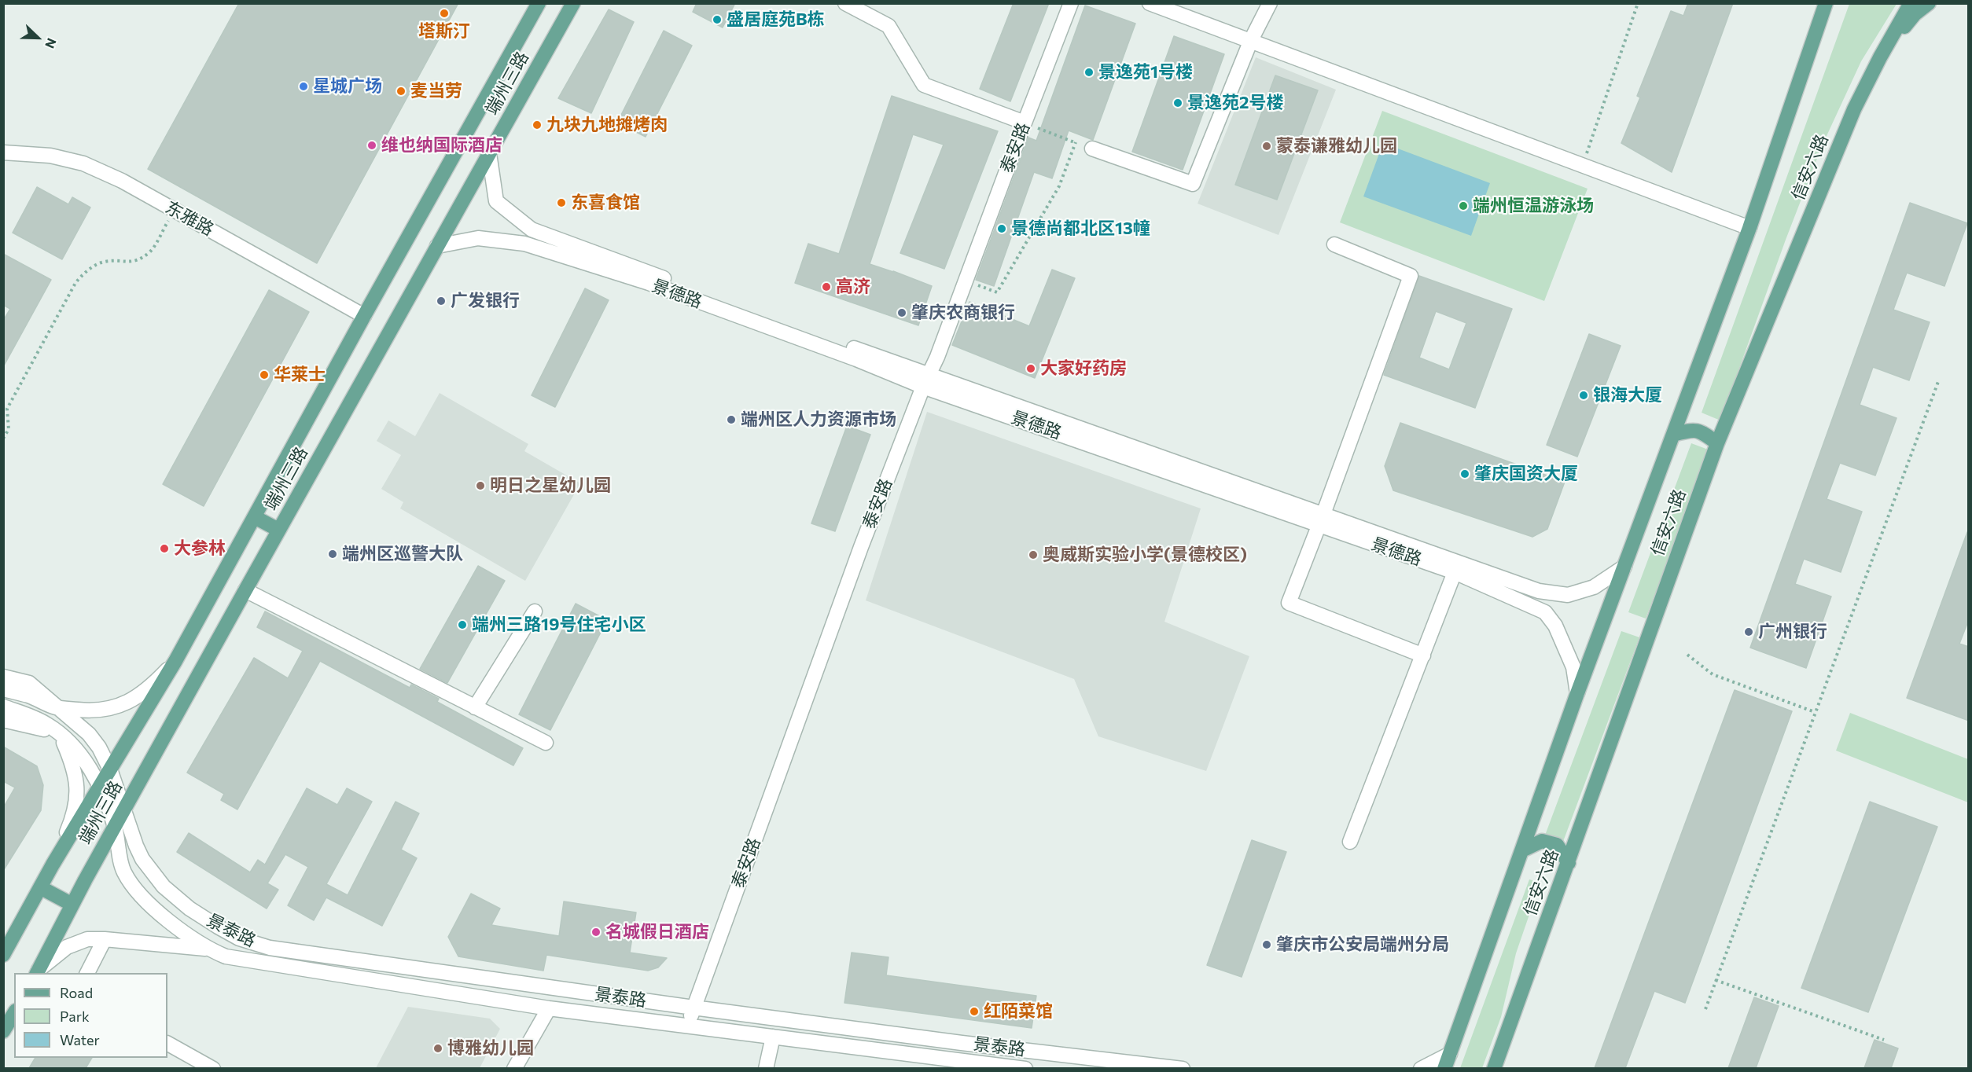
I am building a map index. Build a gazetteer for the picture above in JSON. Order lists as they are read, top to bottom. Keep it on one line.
{"streets":{"main road":["端州三路","信安六路"],"street":["泰安路","东雅路","景德路","景泰路"]},"crossings":[["端州三路","东雅路"],["端州三路","景德路"],["端州三路","景泰路"],["泰安路","景德路"],["泰安路","景泰路"],["信安六路","景德路"]],"places":["塔斯汀","盛居庭苑B栋","景逸苑1号楼","星城广场","麦当劳","景逸苑2号楼","九块九地摊烤肉","维也纳国际酒店","蒙泰谦雅幼儿园","东喜食馆","端州恒温游泳场","景德尚都北区13幢","高济","广发银行","肇庆农商银行","大家好药房","华莱士","银海大厦","端州区人力资源市场","肇庆国资大厦","明日之星幼儿园","大参林","端州区巡警大队","奥威斯实验小学(景德校区)","端州三路19号住宅小区","广州银行","名城假日酒店","肇庆市公安局端州分局","红陌菜馆","博雅幼儿园"],"legend":["Road","Park","Water"],"north":"bottom right"}
